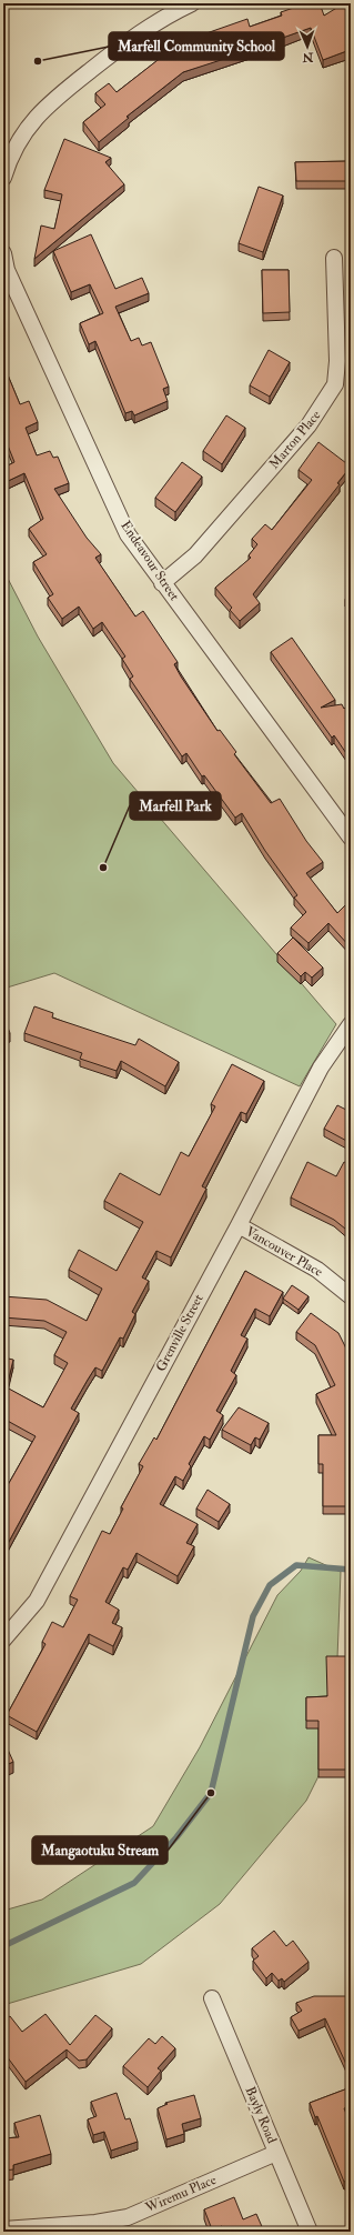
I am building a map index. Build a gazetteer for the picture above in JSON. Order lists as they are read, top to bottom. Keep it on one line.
{"streets":{"street":["Marton Place","Endeavour Street","Vancouver Place","Grenville Street","Bayly Road","Wiremu Place"]},"crossings":[["Marton Place","Endeavour Street"],["Vancouver Place","Grenville Street"],["Bayly Road","Wiremu Place"]],"places":["Marfell Community School","Marfell Park","Mangaotuku Stream"],"north":"bottom"}
